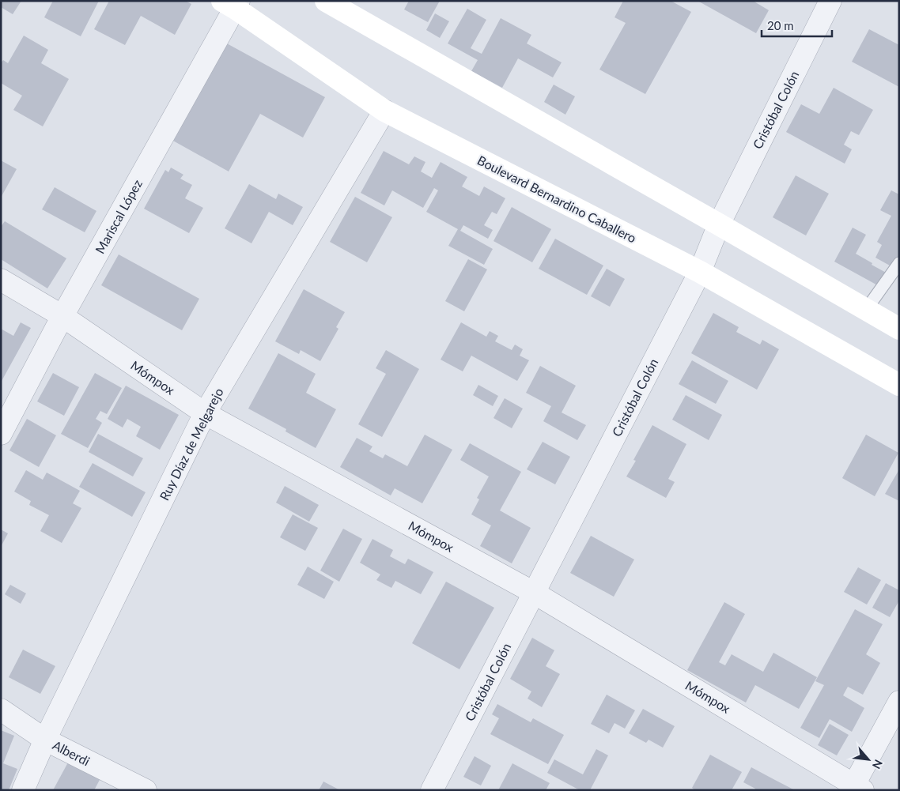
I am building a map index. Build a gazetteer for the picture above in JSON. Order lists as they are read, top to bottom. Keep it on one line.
{"streets":{"main road":["Boulevard Bernardino Caballero"],"street":["Cristóbal Colón","Mariscal López","Mómpox","Ruy Díaz de Melgarejo","Alberdi"]},"crossings":[["Cristóbal Colón","Boulevard Bernardino Caballero"],["Cristóbal Colón","Mómpox"],["Boulevard Bernardino Caballero","Mariscal López"],["Boulevard Bernardino Caballero","Ruy Díaz de Melgarejo"],["Mariscal López","Mómpox"],["Mómpox","Ruy Díaz de Melgarejo"],["Ruy Díaz de Melgarejo","Alberdi"]],"scale_bar":"20 m","north":"bottom right"}
